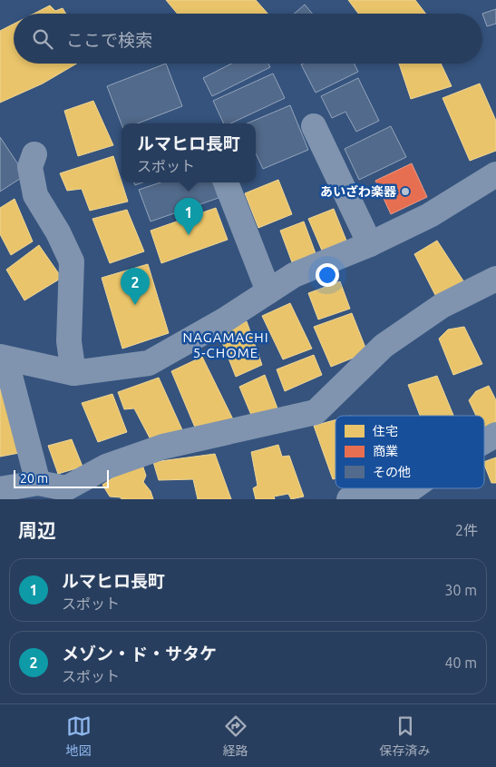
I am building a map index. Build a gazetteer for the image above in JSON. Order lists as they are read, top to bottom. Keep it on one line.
{"districts":["NAGAMACHI 5-CHOME"],"places":["あいざわ楽器"],"legend":["住宅","商業","その他"],"scale_bar":"20 m","page":{"search":"ここで検索","popup":["ルマヒロ長町","スポット"],"pins":["1","2"],"scale":"20 m","heading":["周辺","2件"],"list":[{"mark":"1","name":"ルマヒロ長町","note":"スポット","value":"30 m"},{"mark":"2","name":"メゾン・ド・サタケ","note":"スポット","value":"40 m"}],"nav":["地図","経路","保存済み"]}}
